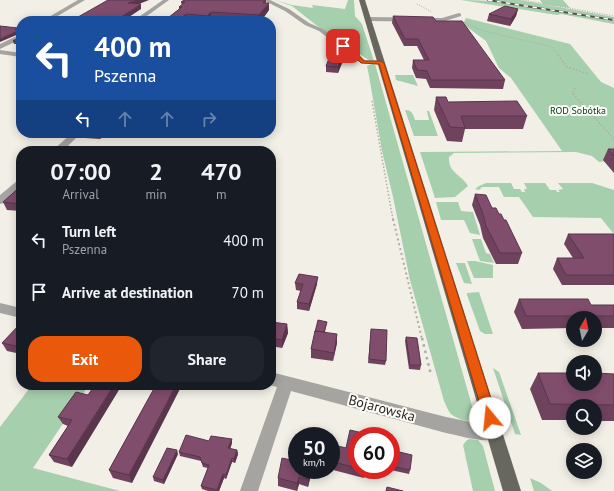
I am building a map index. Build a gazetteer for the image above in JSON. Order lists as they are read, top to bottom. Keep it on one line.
{"streets":{"street":["Bojarowska"]},"parks":["ROD Sobótka"],"north":"top","page":{"turn":["400 m","Pszenna"],"eta":["07:00","Arrival","2","min","470","m"],"list":[{"name":"Turn left","note":"Pszenna","value":"400 m"},{"name":"Arrive at destination","value":"70 m"}],"buttons":["Exit","Share"],"speed":"50 km/h","limit":"60"}}
